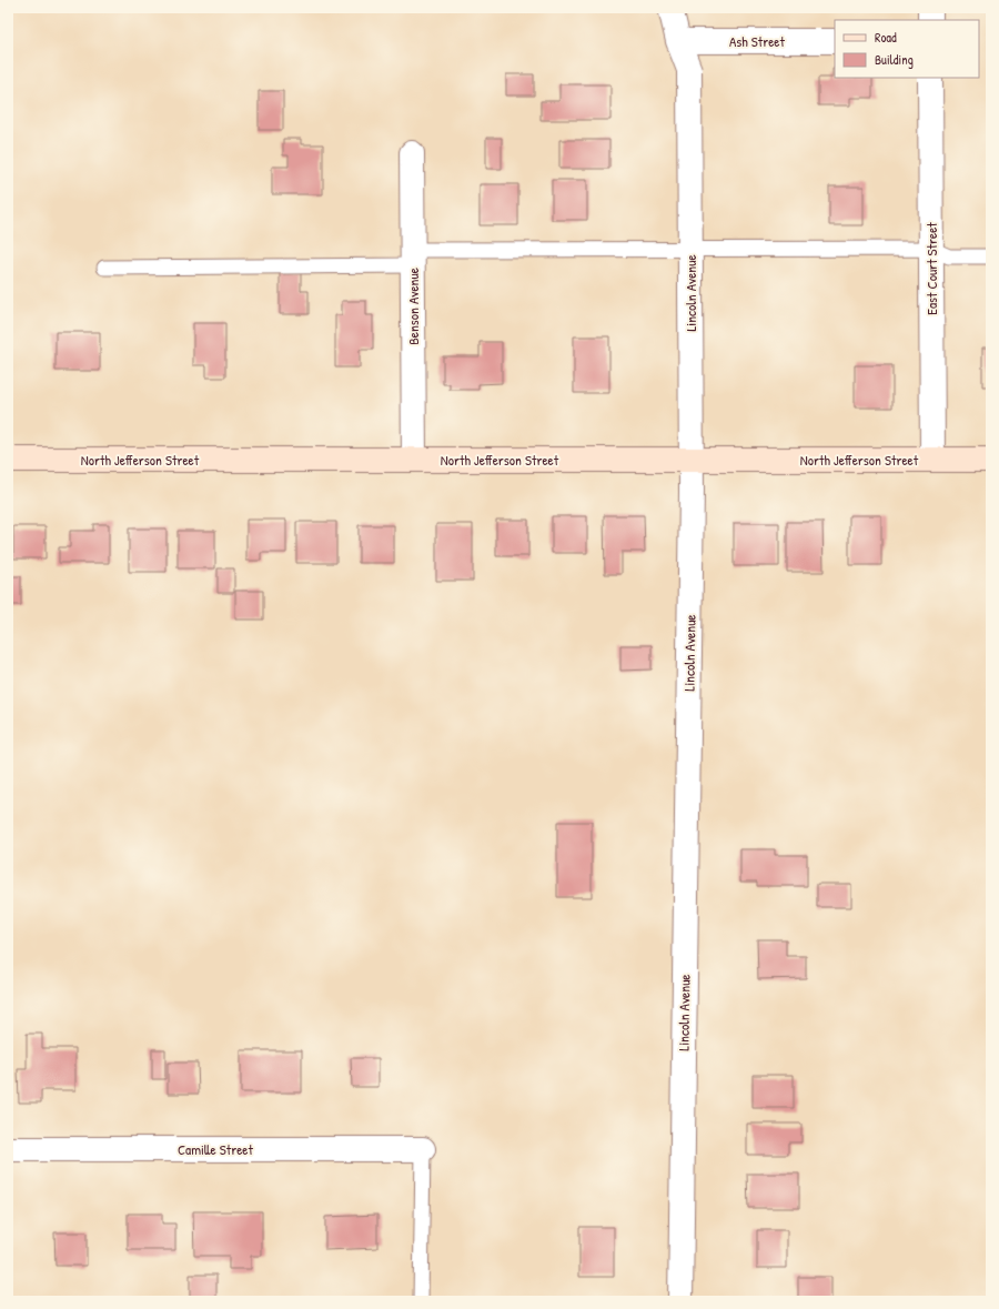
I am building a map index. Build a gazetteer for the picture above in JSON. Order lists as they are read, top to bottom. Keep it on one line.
{"streets":{"main road":["North Jefferson Street"],"street":["Ash Street","East Court Street","Lincoln Avenue","Benson Avenue","Camille Street"]},"crossings":[["Ash Street","Lincoln Avenue"],["East Court Street","North Jefferson Street"],["Lincoln Avenue","North Jefferson Street"],["Benson Avenue","North Jefferson Street"]],"legend":["Road","Building"]}
